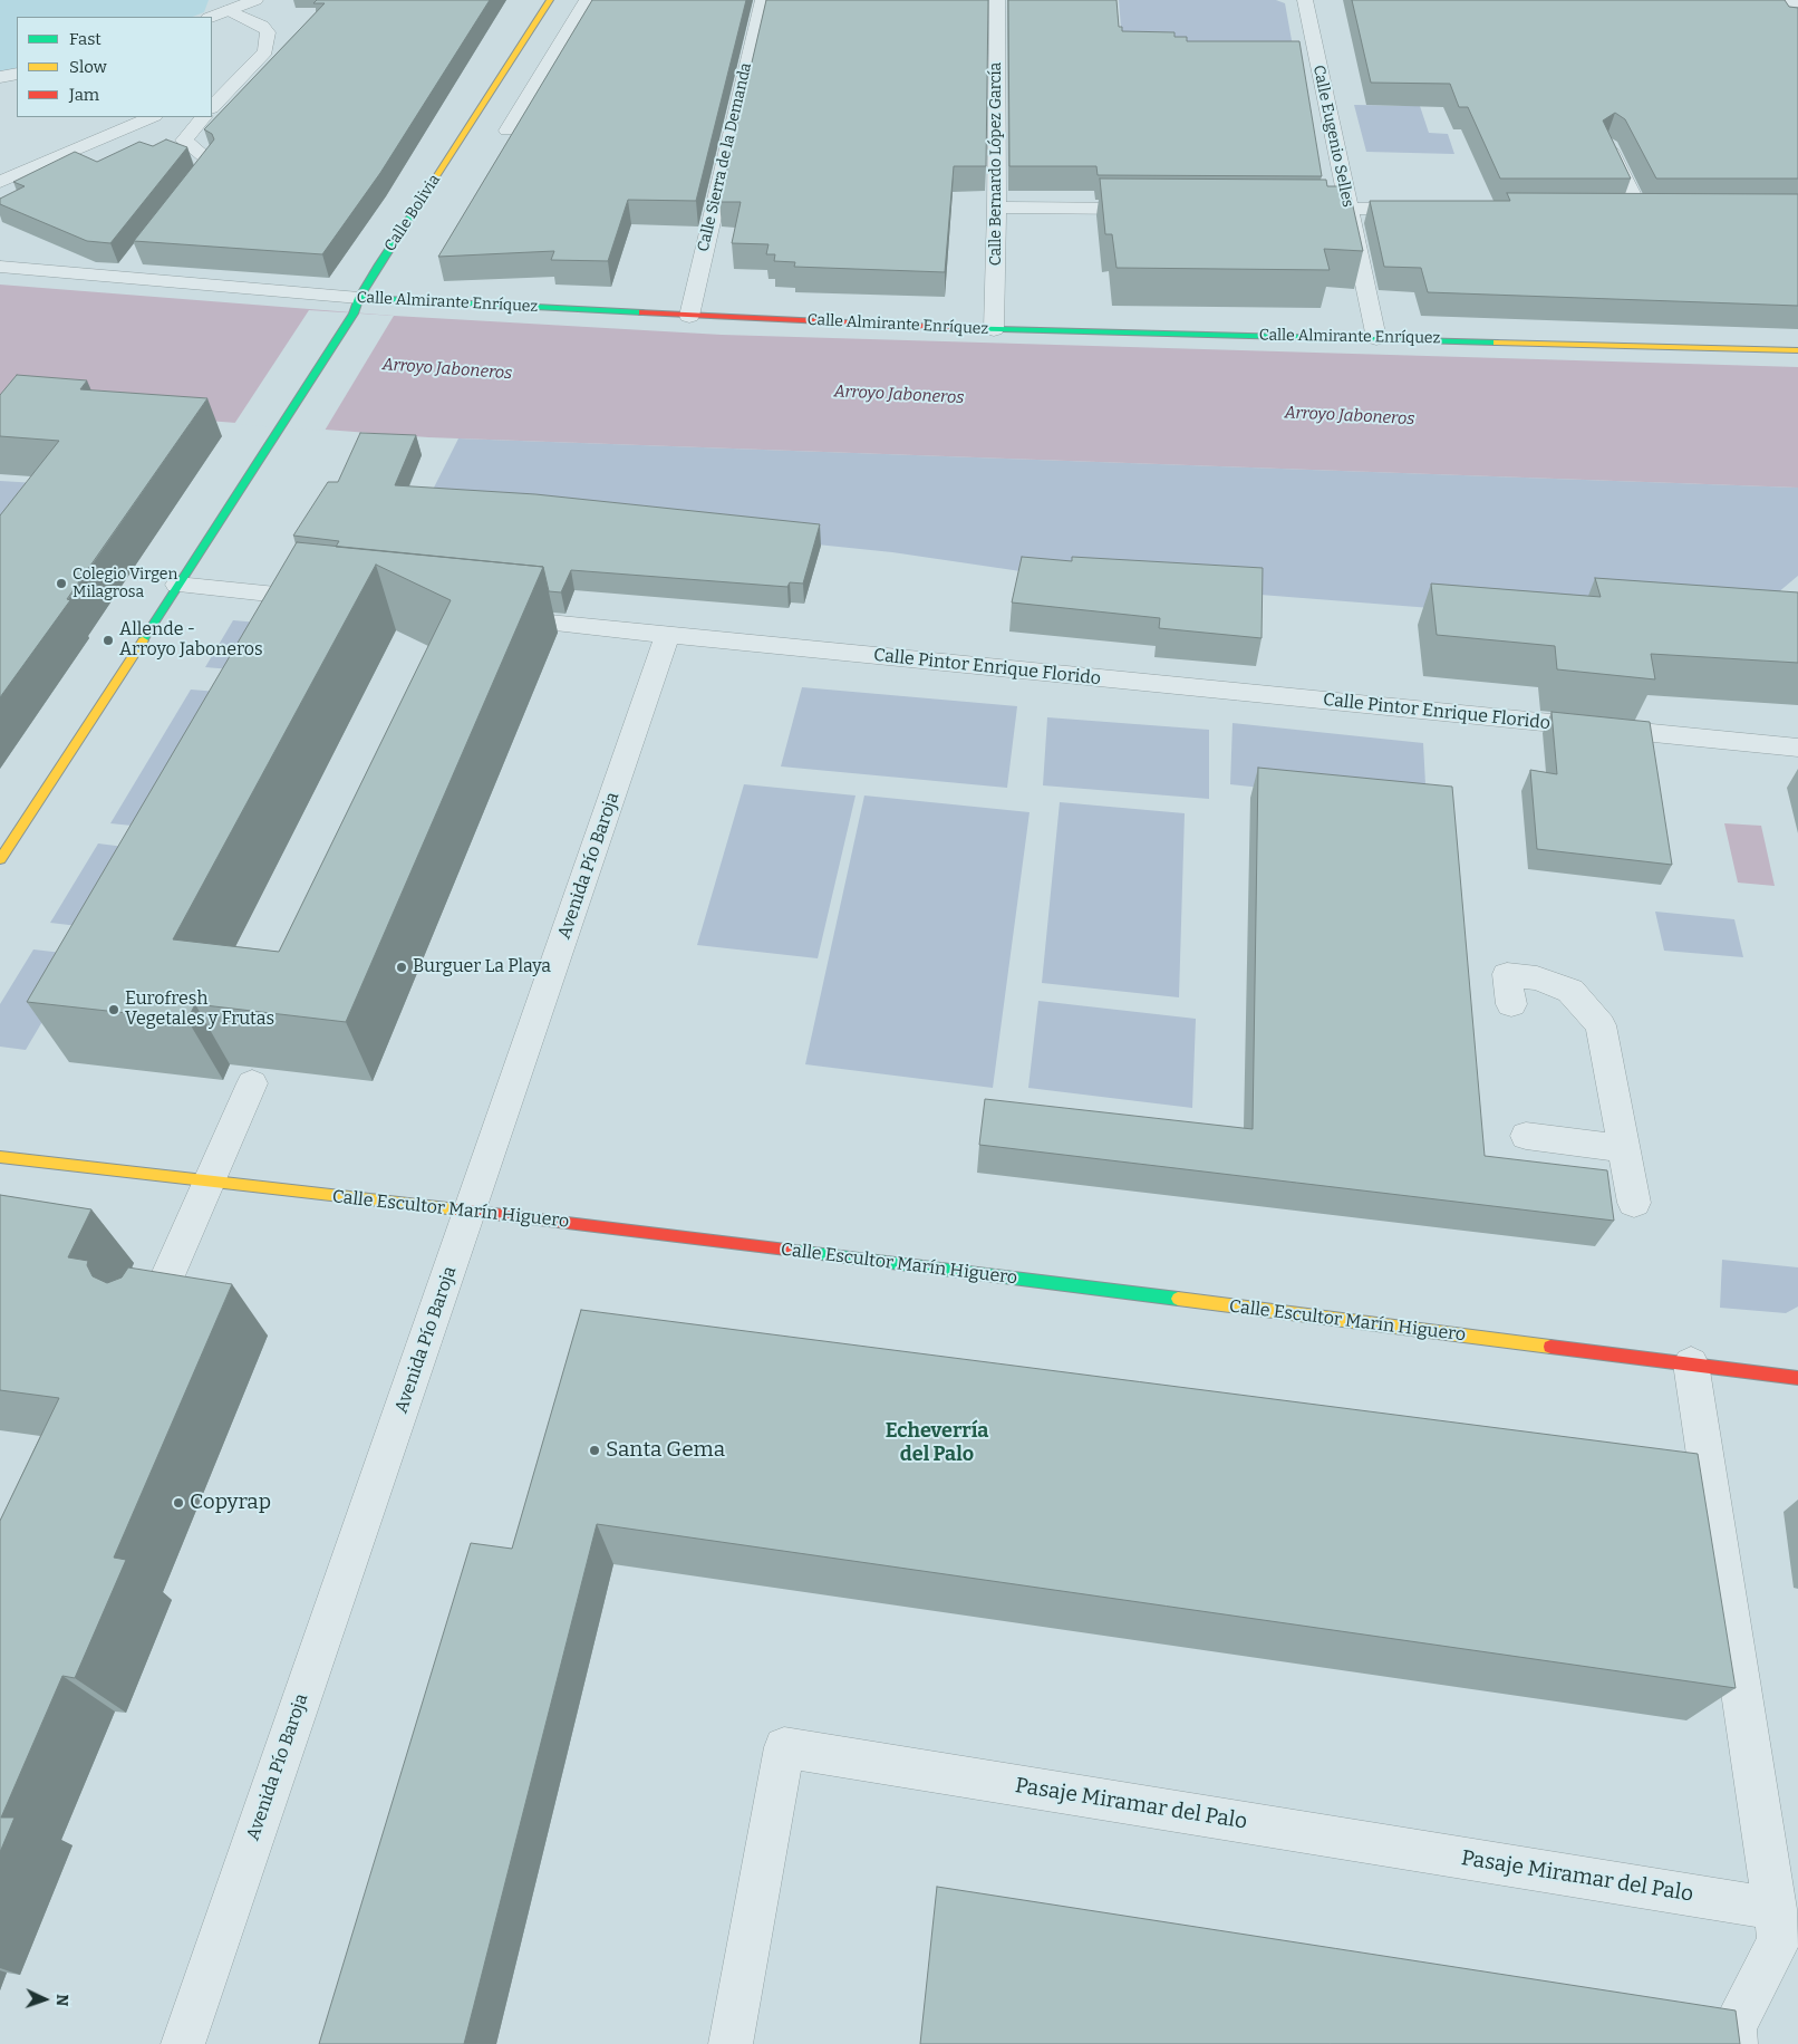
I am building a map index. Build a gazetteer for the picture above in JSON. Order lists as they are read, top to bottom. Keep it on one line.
{"streets":{"street":["Calle Eugenio Selles","Calle Sierra de la Demanda","Calle Bernardo López García","Calle Bolivia","Calle Almirante Enríquez","Calle Pintor Enrique Florido","Avenida Pío Baroja","Calle Escultor Marín Higuero","Pasaje Miramar del Palo"]},"crossings":[["Calle Eugenio Selles","Calle Almirante Enríquez"],["Calle Sierra de la Demanda","Calle Almirante Enríquez"],["Calle Bernardo López García","Calle Almirante Enríquez"],["Calle Bolivia","Calle Almirante Enríquez"],["Calle Pintor Enrique Florido","Avenida Pío Baroja"],["Avenida Pío Baroja","Calle Escultor Marín Higuero"]],"districts":["Echeverría del Palo"],"water":["Arroyo Jaboneros"],"places":["Colegio Virgen Milagrosa","Allende - Arroyo Jaboneros","Burguer La Playa","Eurofresh Vegetales y Frutas","Santa Gema","Copyrap"],"legend":["Fast","Slow","Jam"],"north":"right"}
